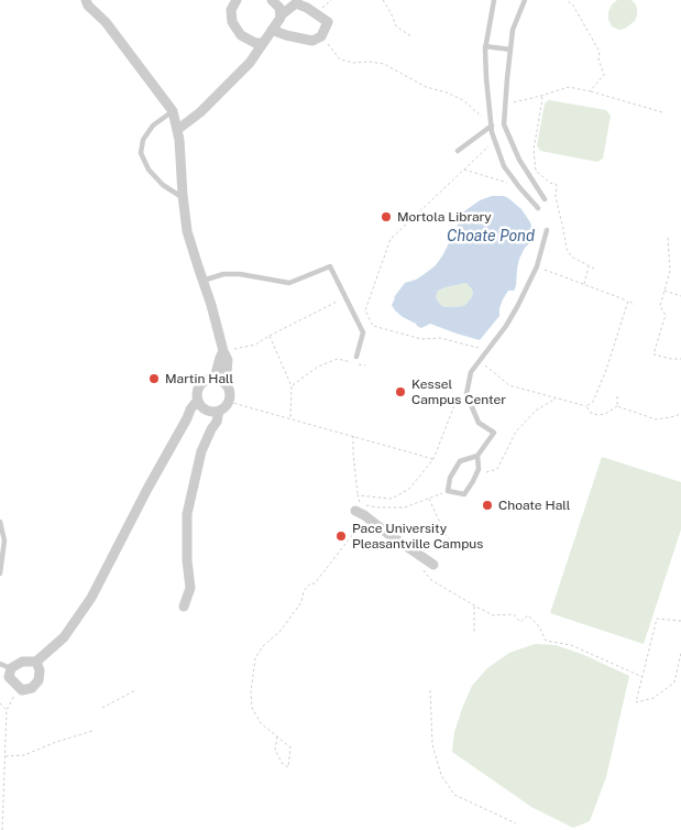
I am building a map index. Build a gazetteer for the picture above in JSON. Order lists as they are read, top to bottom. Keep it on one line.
{"water":["Choate Pond"],"places":["Mortola Library","Martin Hall","Kessel Campus Center","Choate Hall","Pace University Pleasantville Campus"]}
